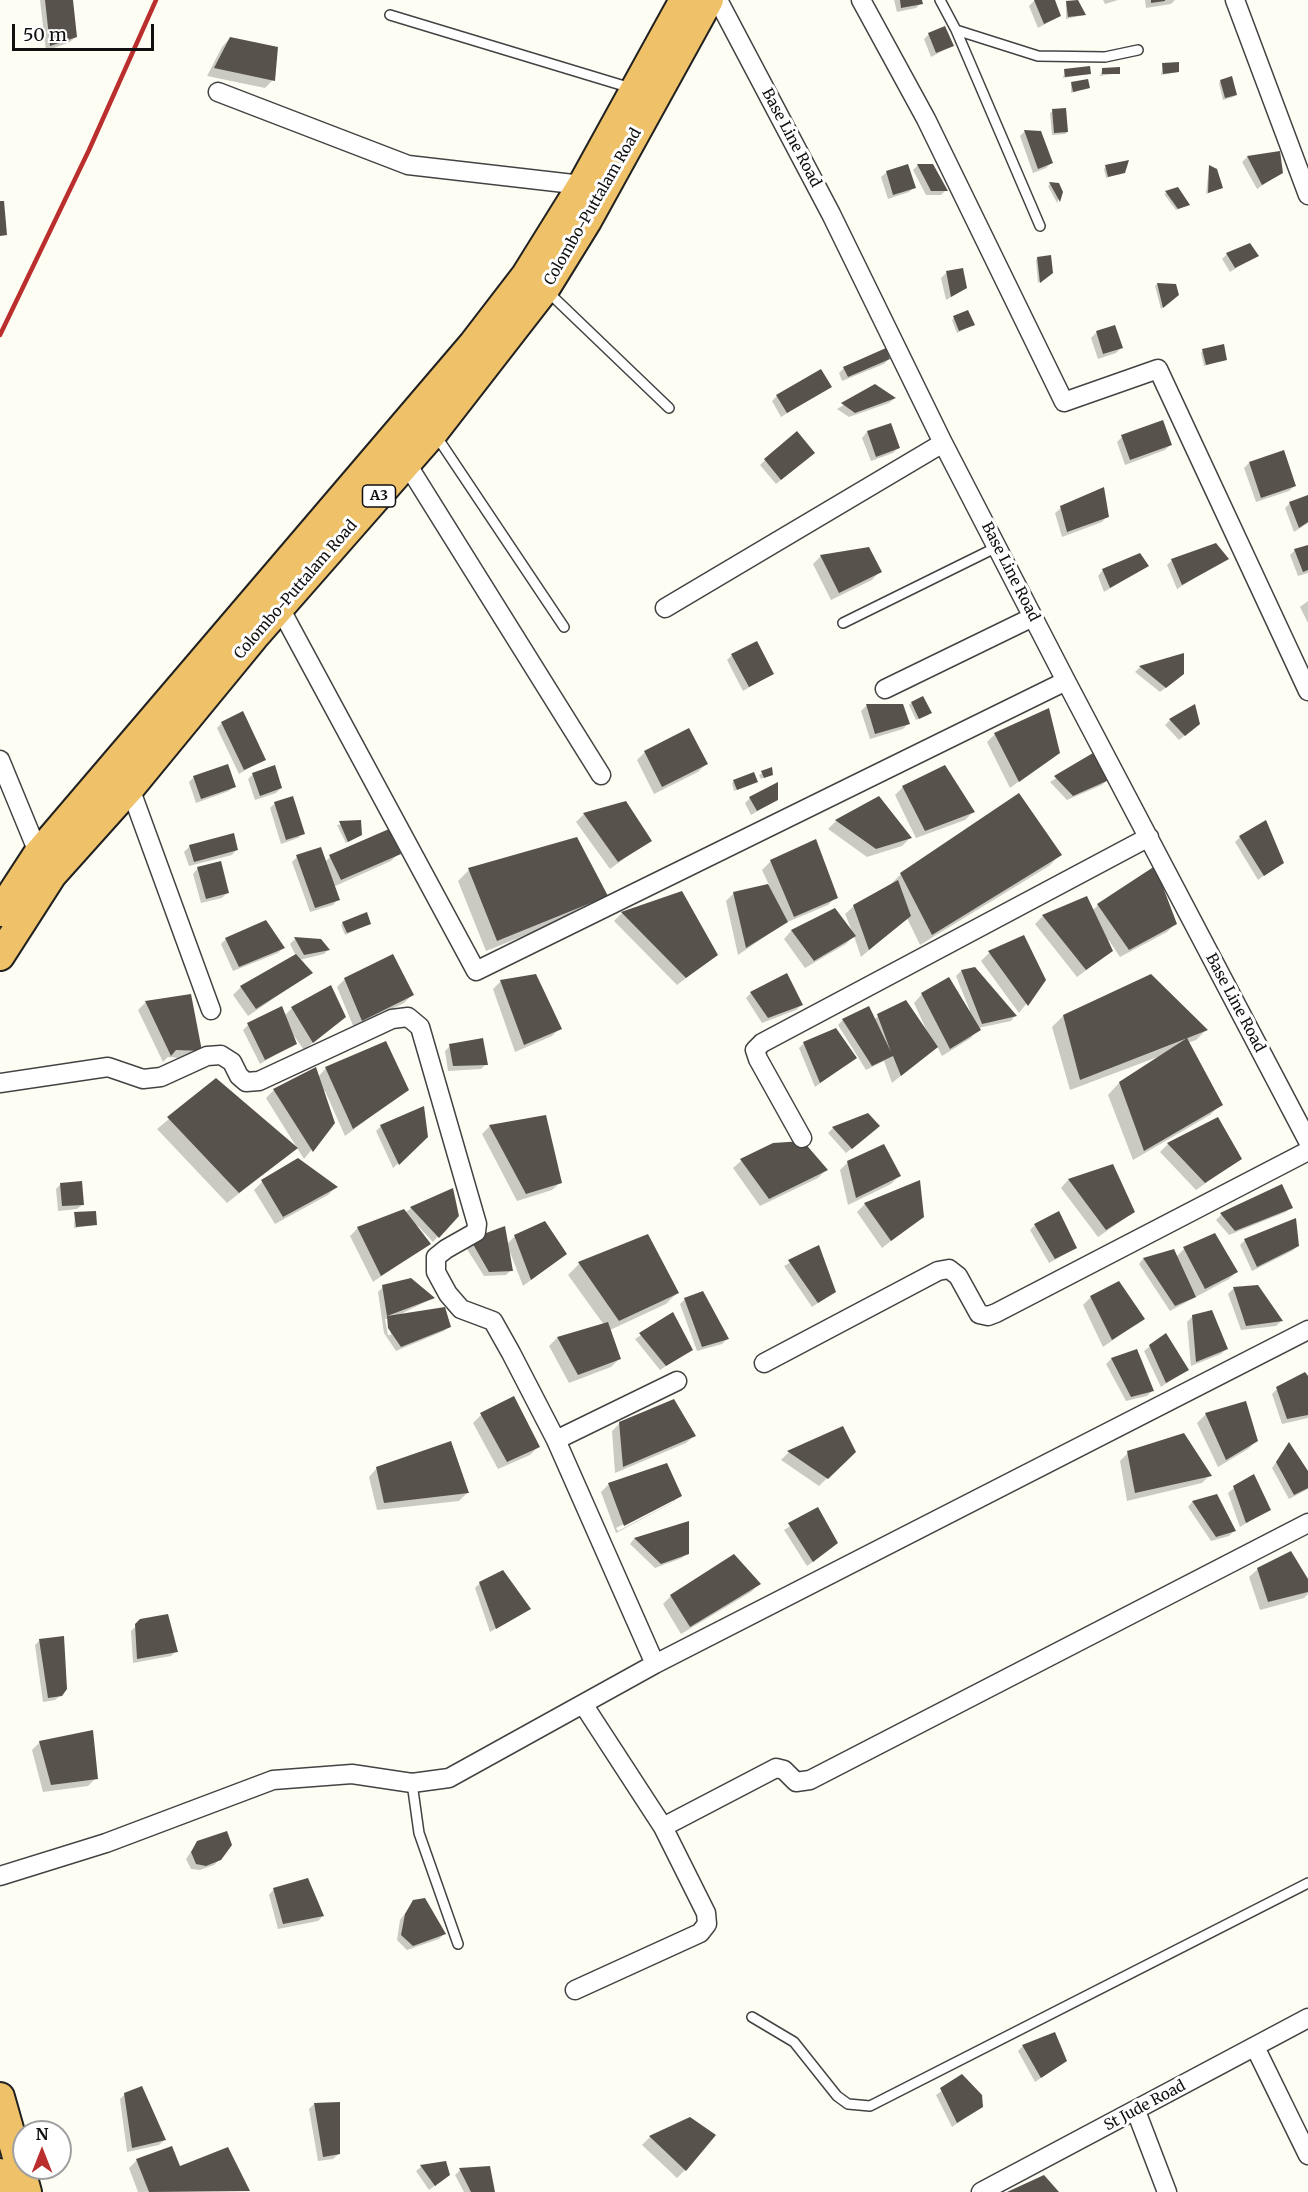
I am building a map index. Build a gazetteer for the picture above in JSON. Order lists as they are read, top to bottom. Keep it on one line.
{"streets":{"highway":["Colombo-Puttalam Road","A3"],"street":["Base Line Road","St Jude Road"]},"scale_bar":"50 m","north":"top"}
